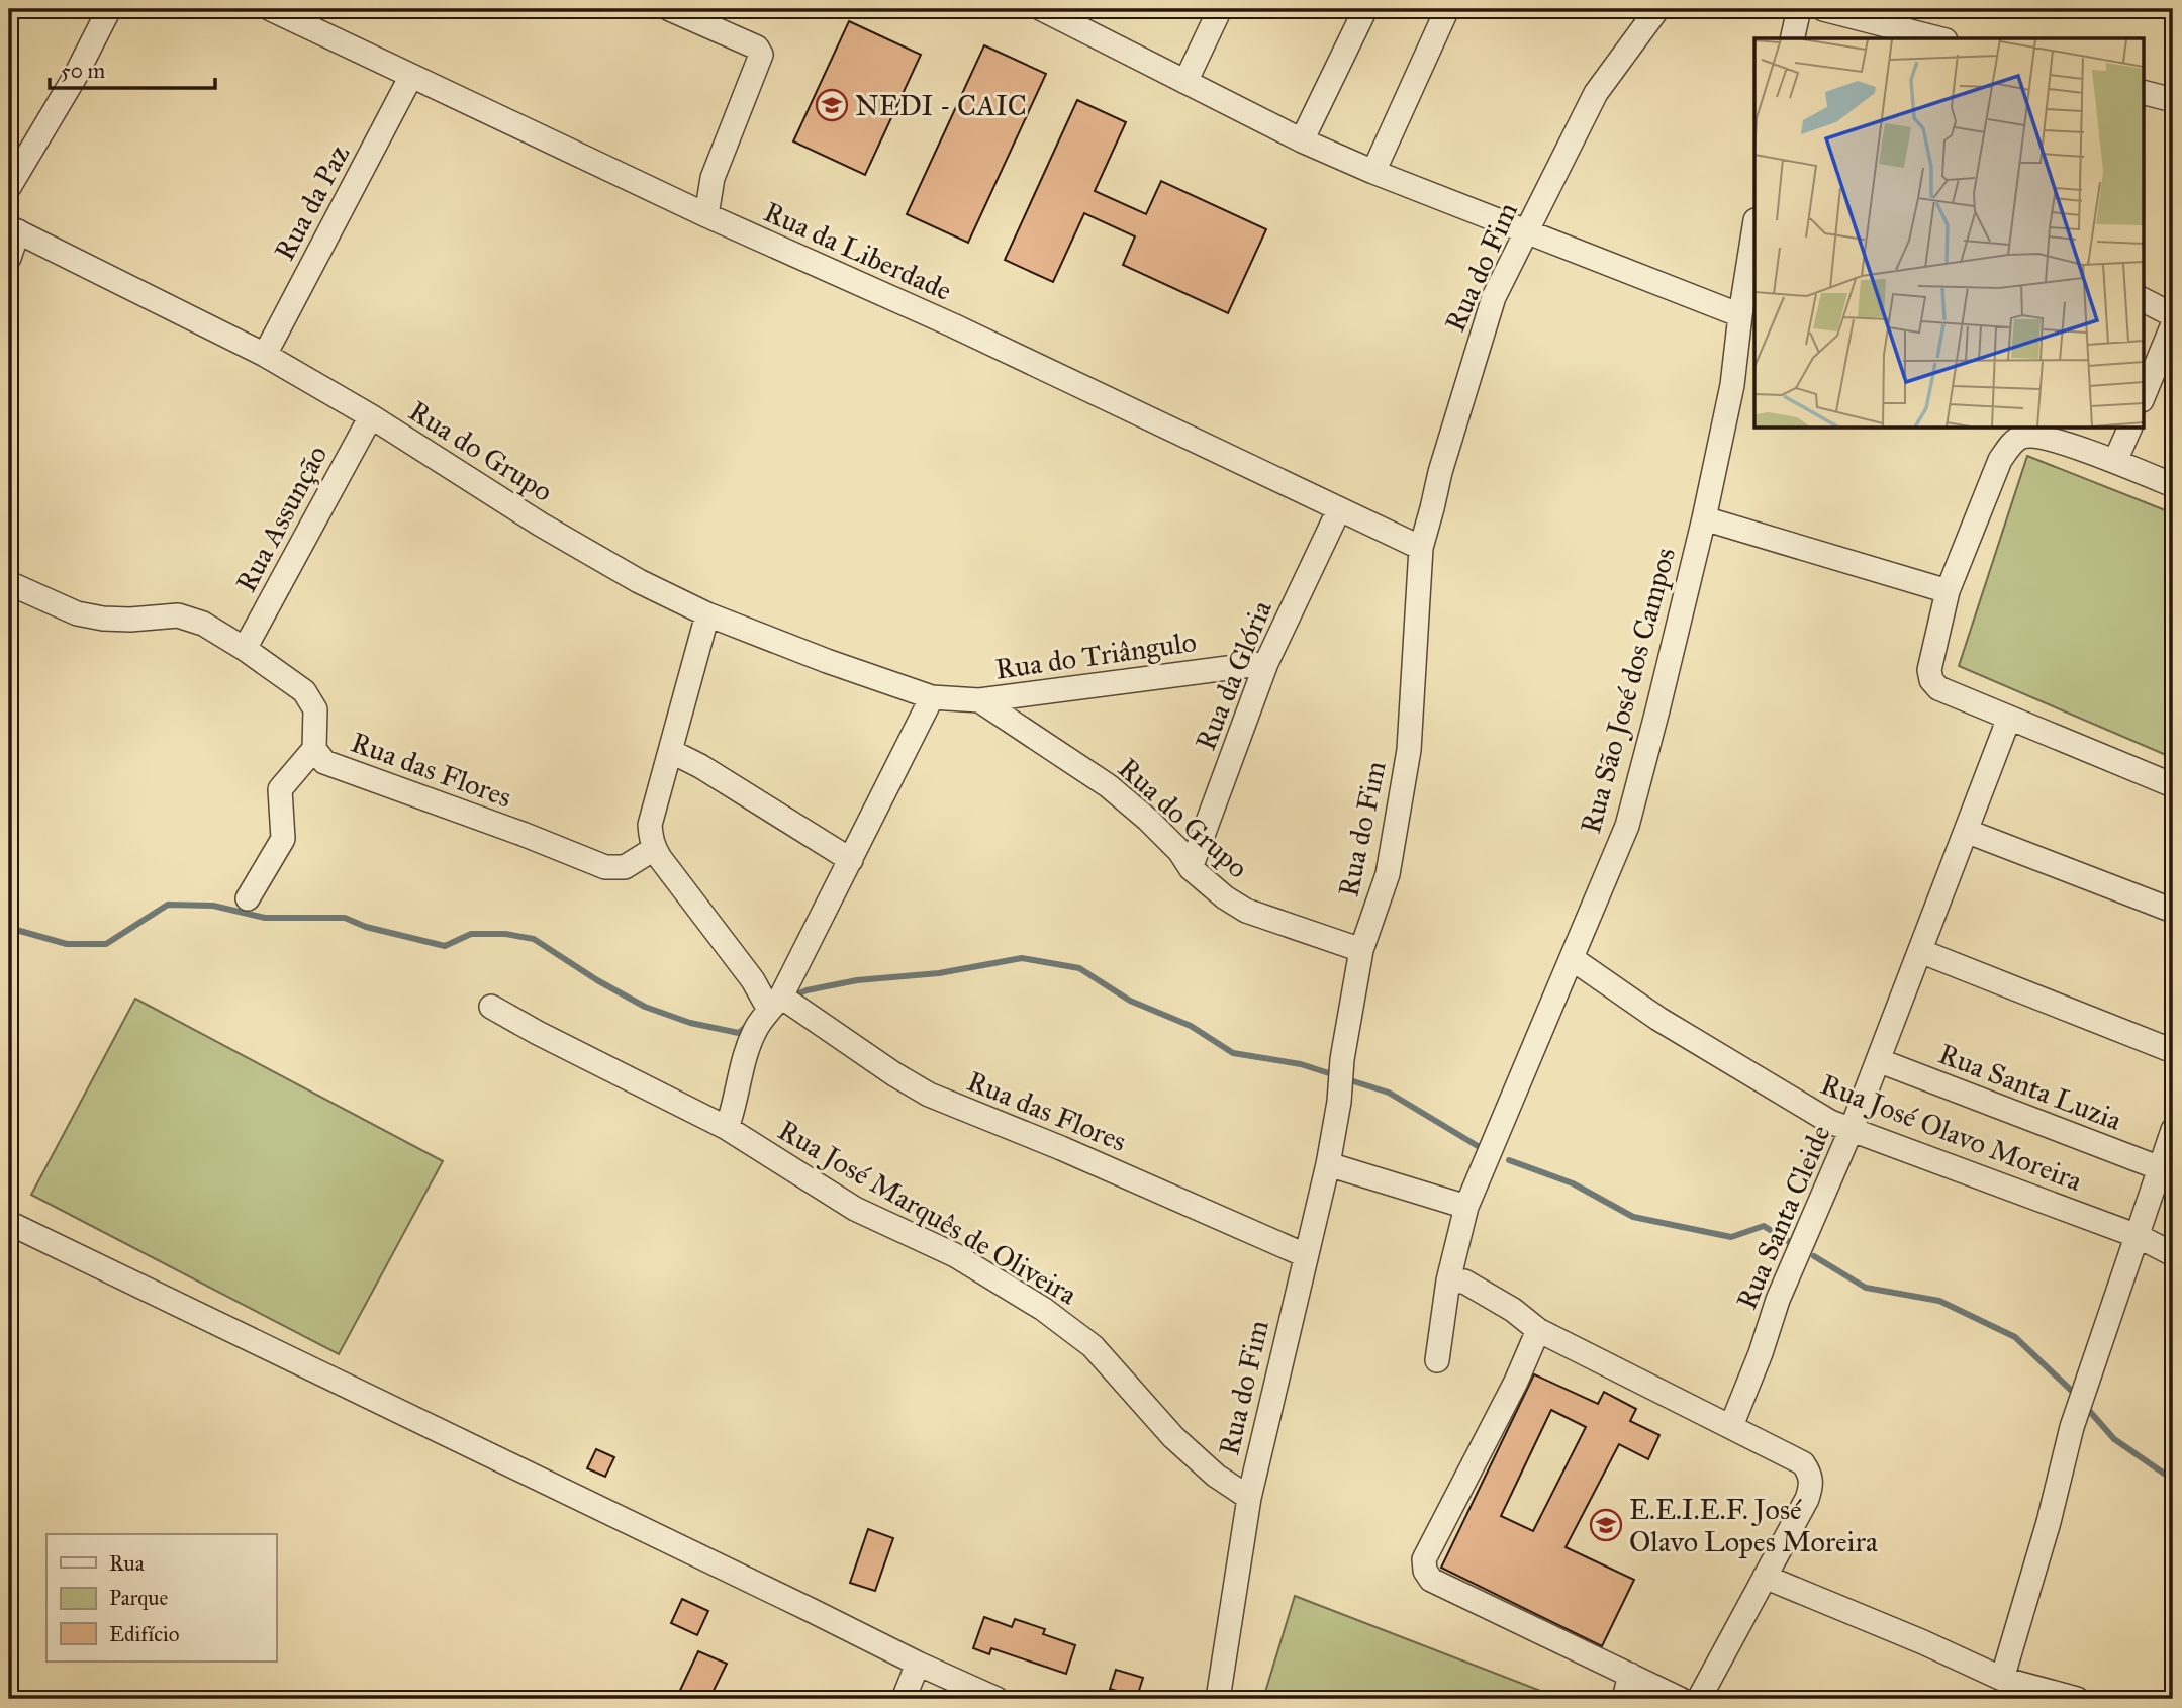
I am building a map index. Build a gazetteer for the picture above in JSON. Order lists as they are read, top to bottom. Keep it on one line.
{"streets":{"street":["Rua da Paz","Rua da Liberdade","Rua do Fim","Rua do Grupo","Rua Assunção","Rua do Triângulo","Rua da Glória","Rua São José dos Campos","Rua das Flores","Rua Santa Luzia","Rua José Olavo Moreira","Rua José Marquês de Oliveira","Rua Santa Cleide"]},"crossings":[["Rua da Paz","Rua da Liberdade"],["Rua da Paz","Rua do Grupo"],["Rua da Liberdade","Rua do Fim"],["Rua da Liberdade","Rua da Glória"],["Rua do Fim","Rua do Grupo"],["Rua do Fim","Rua das Flores"],["Rua do Fim","Rua José Marquês de Oliveira"],["Rua do Grupo","Rua Assunção"],["Rua do Grupo","Rua do Triângulo"],["Rua do Grupo","Rua da Glória"],["Rua Assunção","Rua das Flores"],["Rua do Triângulo","Rua da Glória"],["Rua São José dos Campos","Rua José Olavo Moreira"],["Rua Santa Luzia","Rua Santa Cleide"],["Rua José Olavo Moreira","Rua Santa Cleide"]],"places":{"school or university":["NEDI - CAIC","E.E.I.E.F. José Olavo Lopes Moreira"]},"legend":["Rua","Parque","Edifício"],"scale_bar":"50 m"}
